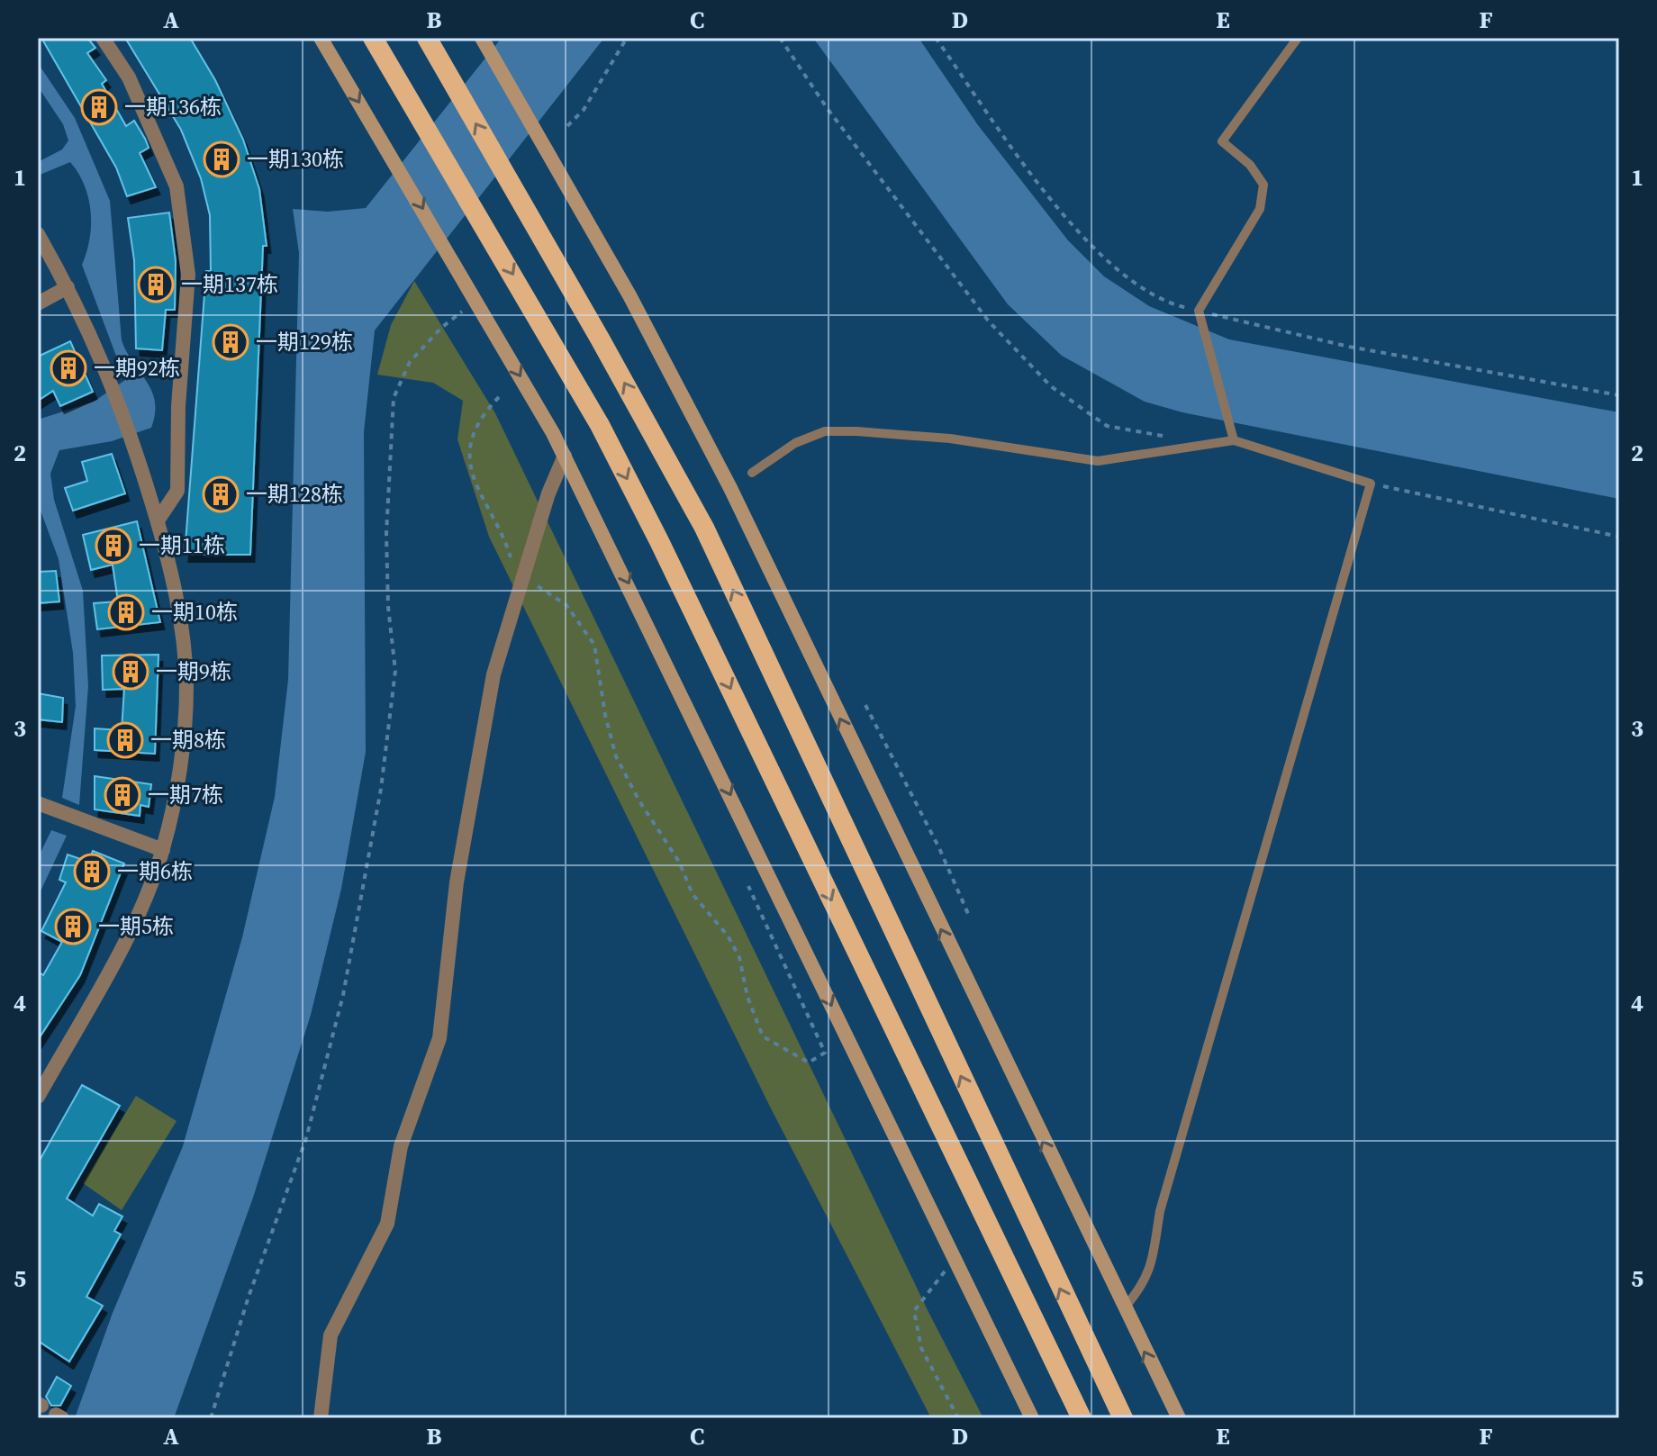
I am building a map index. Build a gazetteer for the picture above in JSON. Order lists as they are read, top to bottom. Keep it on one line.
{"places":{"building":["一期136栋","一期130栋","一期137栋","一期129栋","一期92栋","一期128栋","一期11栋","一期10栋","一期9栋","一期8栋","一期7栋","一期6栋","一期5栋"]},"grid":{"columns":["A","B","C","D","E","F"],"rows":["1","2","3","4","5"]}}
